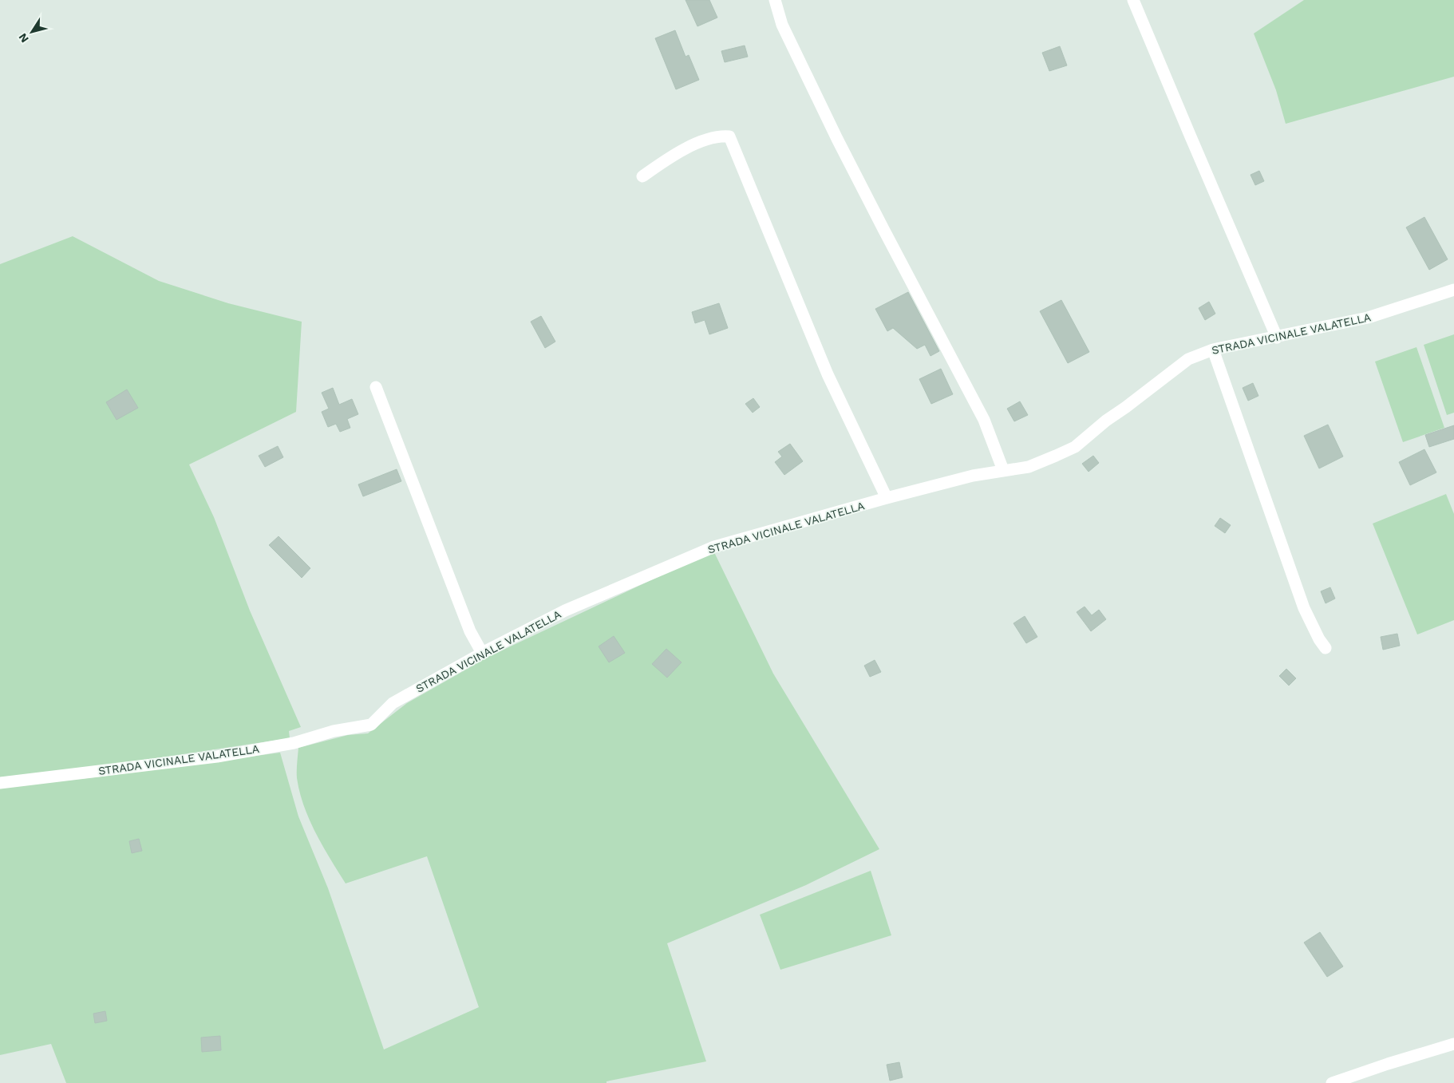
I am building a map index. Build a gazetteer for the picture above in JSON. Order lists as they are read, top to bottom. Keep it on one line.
{"streets":{"street":["STRADA VICINALE VALATELLA"]},"north":"bottom left"}
